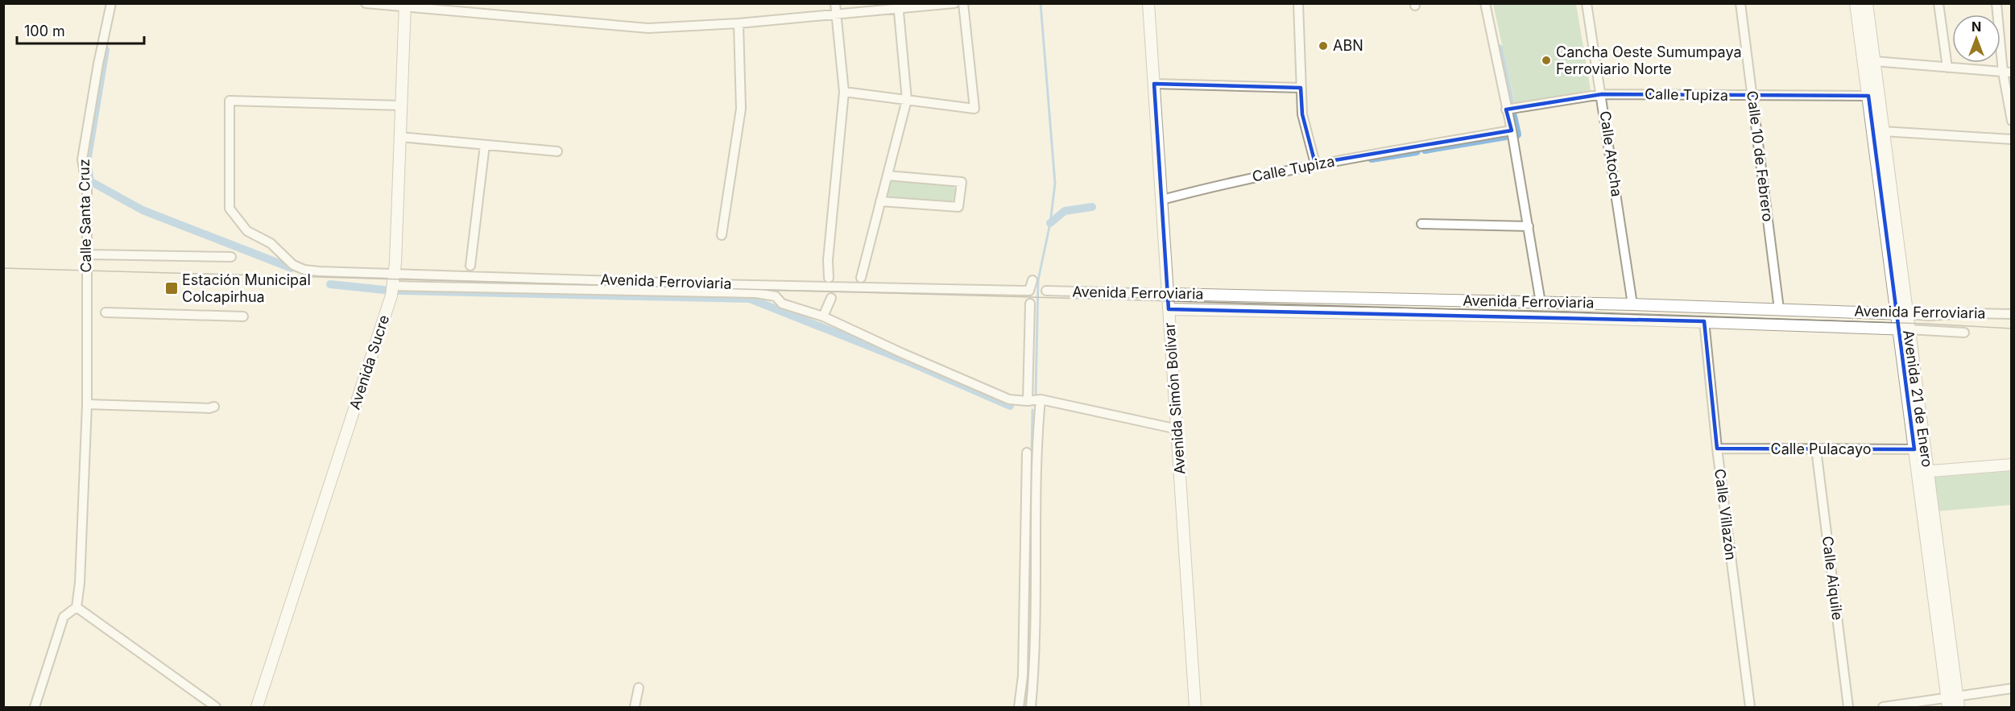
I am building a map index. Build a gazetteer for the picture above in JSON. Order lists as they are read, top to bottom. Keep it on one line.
{"streets":{"street":["Calle Tupiza","Calle Atocha","Calle 10 de Febrero","Calle Santa Cruz","Avenida Ferroviaria","Avenida Sucre","Avenida Simón Bolívar","Avenida 21 de Enero","Calle Pulacayo","Calle Villazón","Calle Aiquile"]},"crossings":[["Calle Tupiza","Calle Atocha"],["Calle Tupiza","Calle 10 de Febrero"],["Calle Tupiza","Avenida Simón Bolívar"],["Calle Tupiza","Avenida 21 de Enero"],["Calle Atocha","Avenida Ferroviaria"],["Calle 10 de Febrero","Avenida Ferroviaria"],["Avenida Ferroviaria","Avenida Sucre"],["Avenida Ferroviaria","Avenida Simón Bolívar"],["Avenida Ferroviaria","Avenida 21 de Enero"],["Avenida Ferroviaria","Calle Villazón"],["Avenida 21 de Enero","Calle Pulacayo"],["Calle Pulacayo","Calle Villazón"],["Calle Pulacayo","Calle Aiquile"]],"places":{"other":["ABN","Cancha Oeste Sumumpaya Ferroviario Norte"],"transit":["Estación Municipal Colcapirhua"]},"scale_bar":"100 m","north":"top"}
